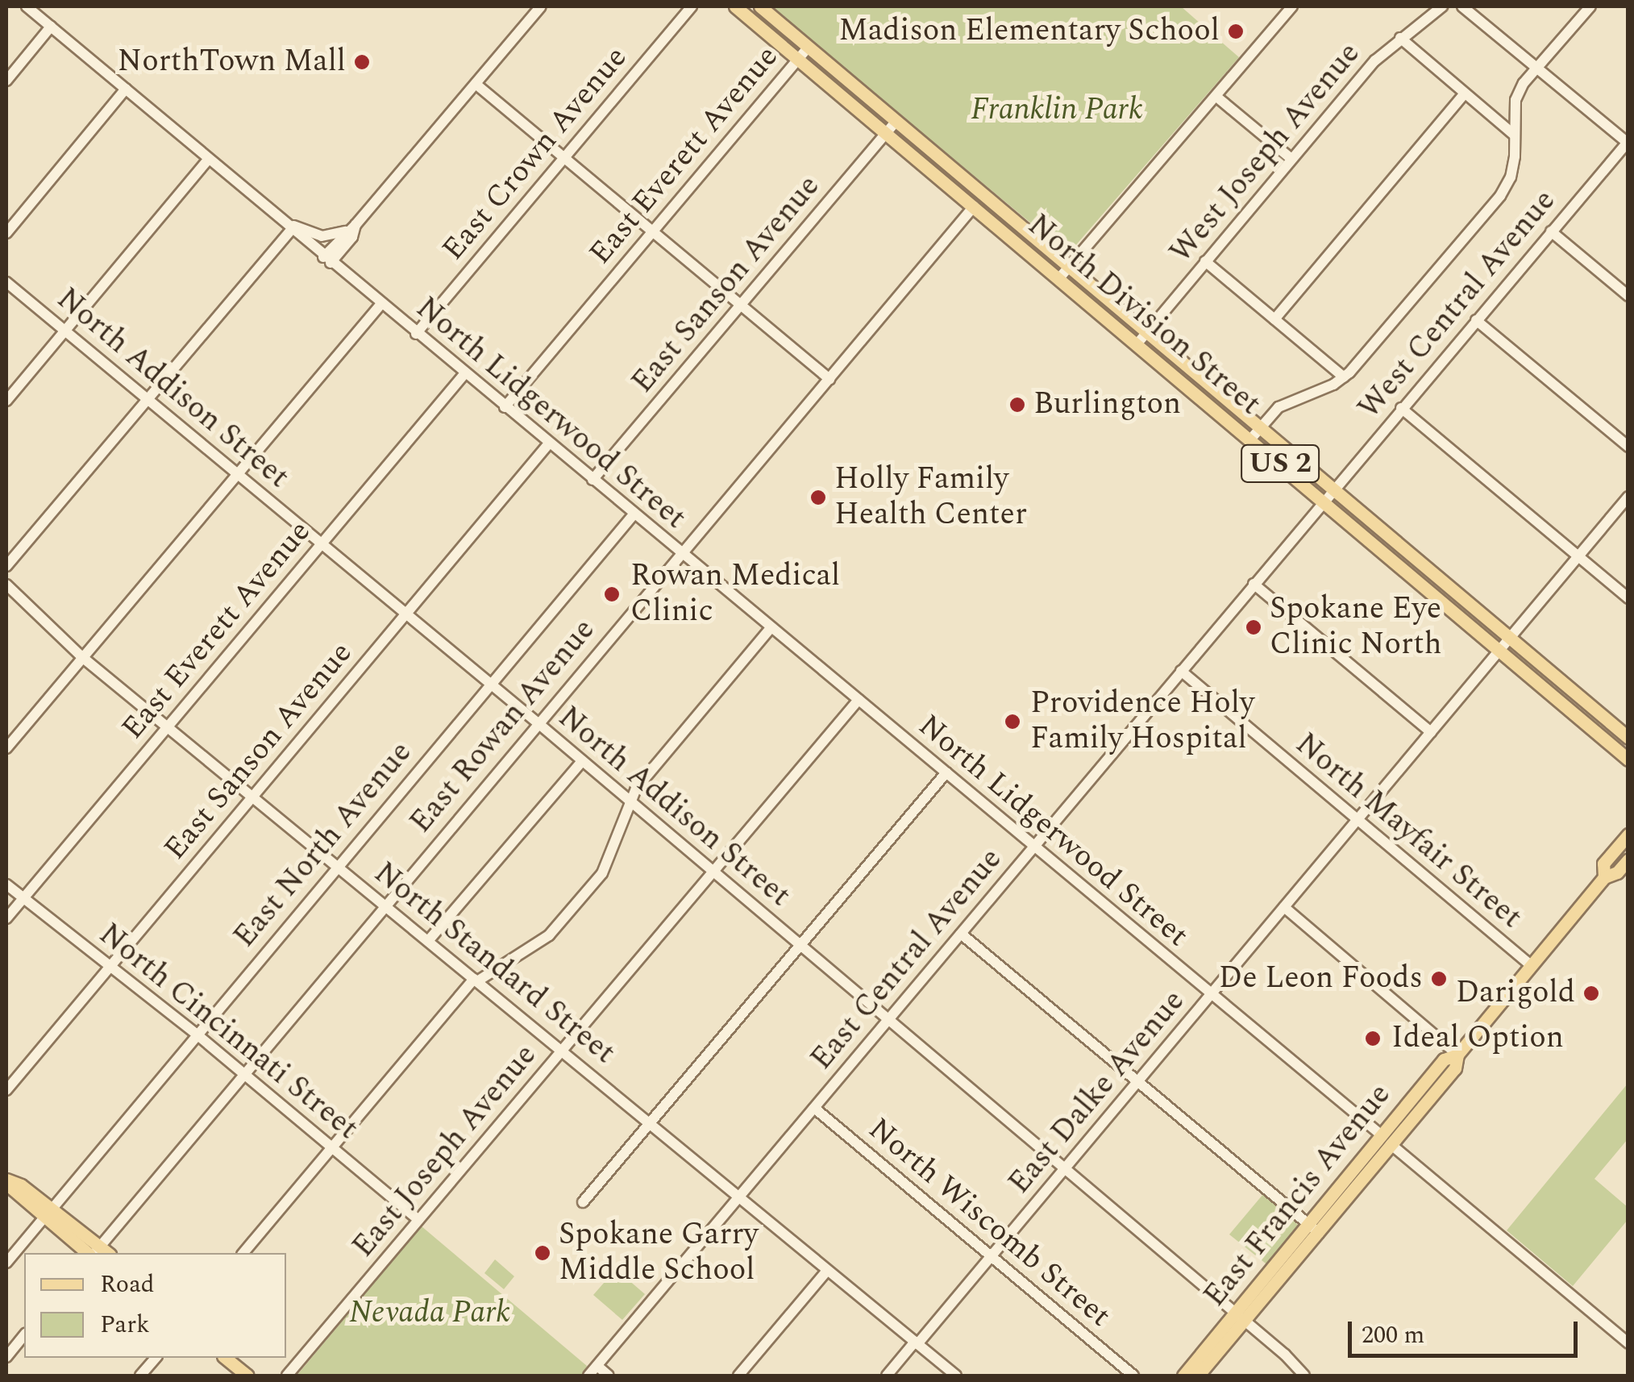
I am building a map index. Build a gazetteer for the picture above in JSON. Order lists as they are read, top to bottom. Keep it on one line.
{"streets":{"main road":["North Division Street","US 2","East Rowan Avenue","East Francis Avenue"],"street":["West Joseph Avenue","East Crown Avenue","East Everett Avenue","East Sanson Avenue","West Central Avenue","North Addison Street","North Lidgerwood Street","North Mayfair Street","East North Avenue","East Central Avenue","North Standard Street","North Cincinnati Street","East Dalke Avenue","East Joseph Avenue","North Wiscomb Street"]},"crossings":[["West Joseph Avenue","North Division Street"],["East Crown Avenue","North Lidgerwood Street"],["East Everett Avenue","North Division Street"],["East Everett Avenue","North Addison Street"],["East Everett Avenue","North Lidgerwood Street"],["East Everett Avenue","North Standard Street"],["East Everett Avenue","North Cincinnati Street"],["East Sanson Avenue","North Division Street"],["East Sanson Avenue","North Addison Street"],["East Sanson Avenue","North Lidgerwood Street"],["East Sanson Avenue","North Standard Street"],["East Sanson Avenue","North Cincinnati Street"],["West Central Avenue","North Division Street"],["West Central Avenue","East Central Avenue"],["North Division Street","East Rowan Avenue"],["North Division Street","East Central Avenue"],["North Division Street","East Dalke Avenue"],["North Addison Street","East Rowan Avenue"],["North Addison Street","East North Avenue"],["North Addison Street","East Central Avenue"],["North Addison Street","East Dalke Avenue"],["North Addison Street","East Joseph Avenue"],["North Addison Street","East Francis Avenue"],["North Lidgerwood Street","East Rowan Avenue"],["North Lidgerwood Street","East North Avenue"],["North Lidgerwood Street","East Central Avenue"],["North Lidgerwood Street","East Dalke Avenue"],["North Lidgerwood Street","East Joseph Avenue"],["North Lidgerwood Street","East Francis Avenue"],["East Rowan Avenue","North Standard Street"],["East Rowan Avenue","North Cincinnati Street"],["North Mayfair Street","East Central Avenue"],["North Mayfair Street","East Dalke Avenue"],["North Mayfair Street","East Francis Avenue"],["East North Avenue","North Standard Street"],["East North Avenue","North Cincinnati Street"],["East Central Avenue","North Standard Street"],["East Central Avenue","North Wiscomb Street"],["North Standard Street","East Dalke Avenue"],["North Standard Street","East Joseph Avenue"],["North Cincinnati Street","East Joseph Avenue"],["East Dalke Avenue","North Wiscomb Street"]],"parks":["Franklin Park","Nevada Park"],"places":["Madison Elementary School","NorthTown Mall","Burlington","Holly Family Health Center","Rowan Medical Clinic","Spokane Eye Clinic North","Providence Holy Family Hospital","De Leon Foods","Darigold","Ideal Option","Spokane Garry Middle School"],"legend":["Road","Park"],"scale_bar":"200 m"}
